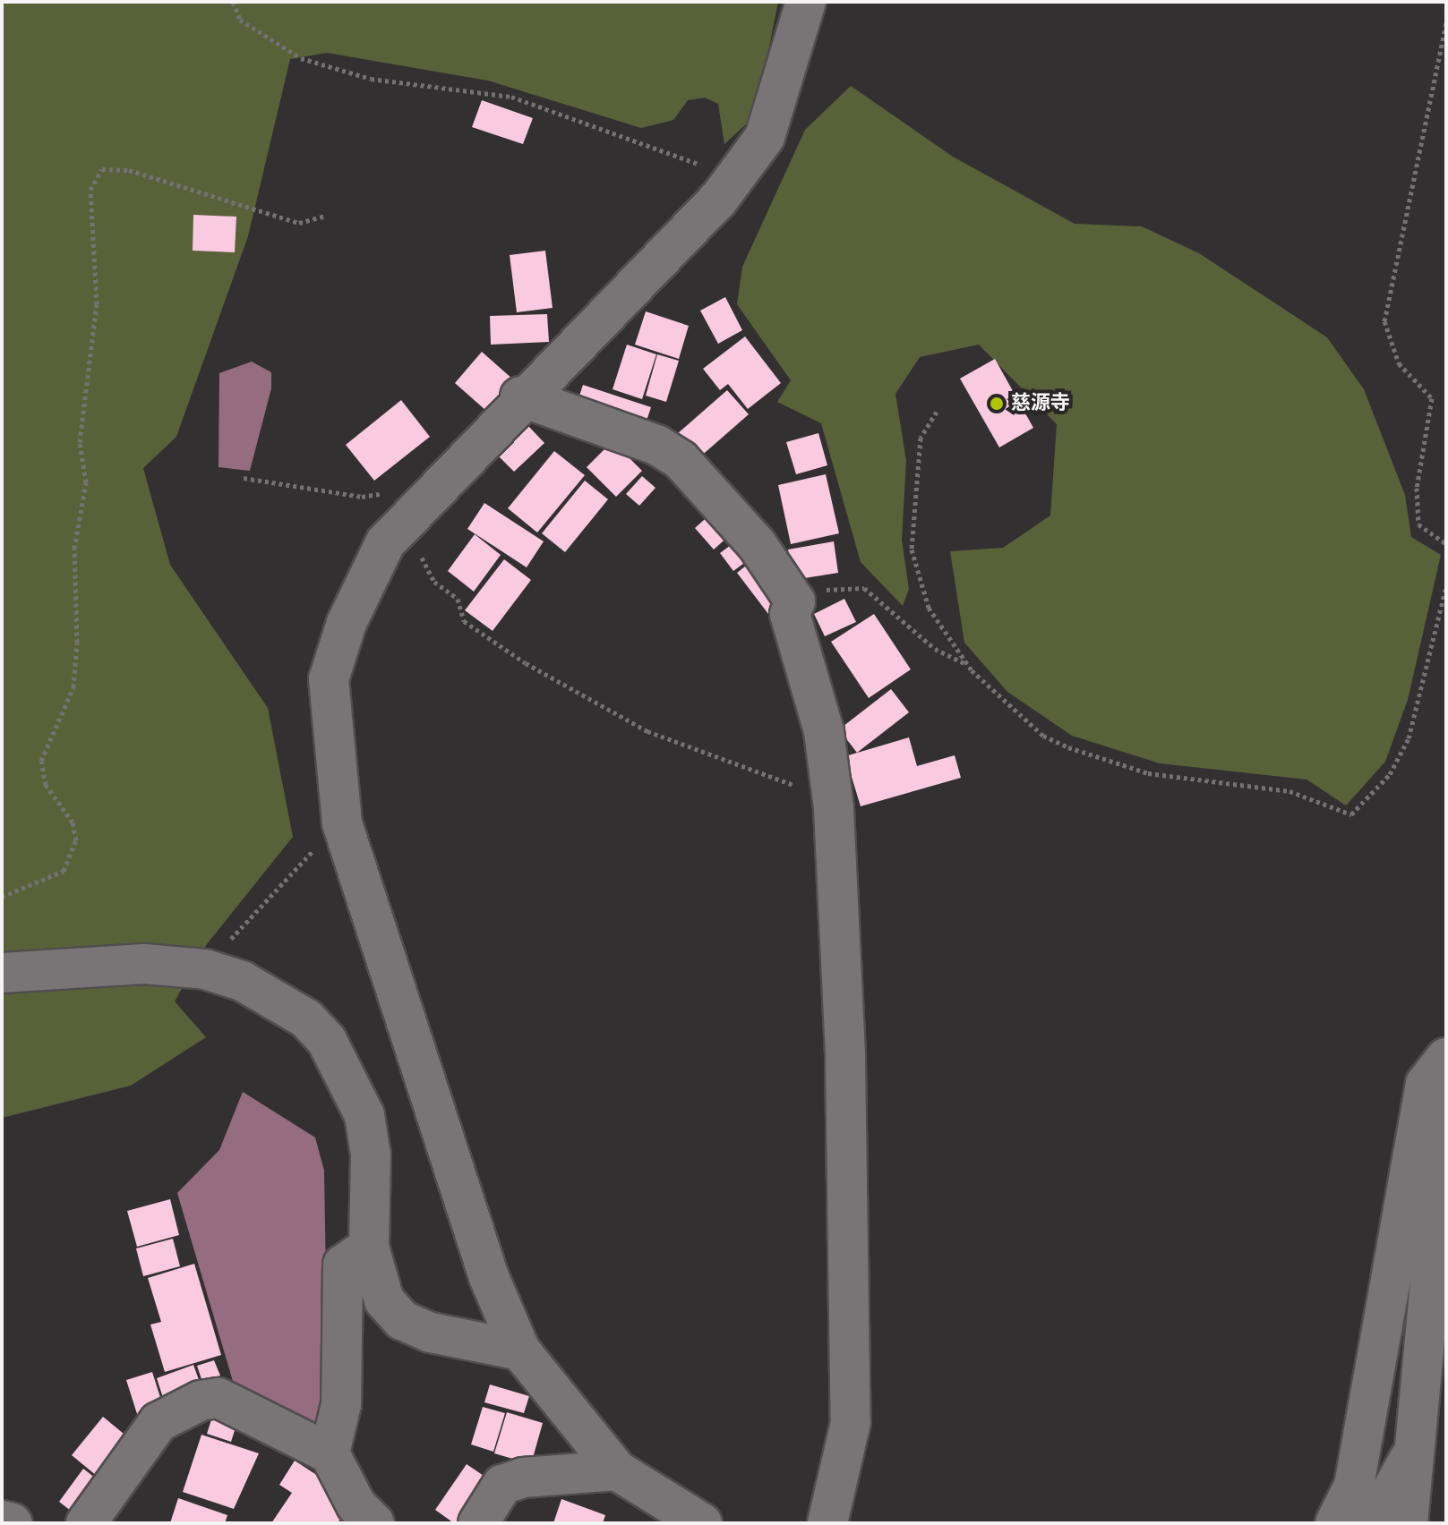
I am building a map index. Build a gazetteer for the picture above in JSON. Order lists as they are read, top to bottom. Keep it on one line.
{"places":["慈源寺"]}
